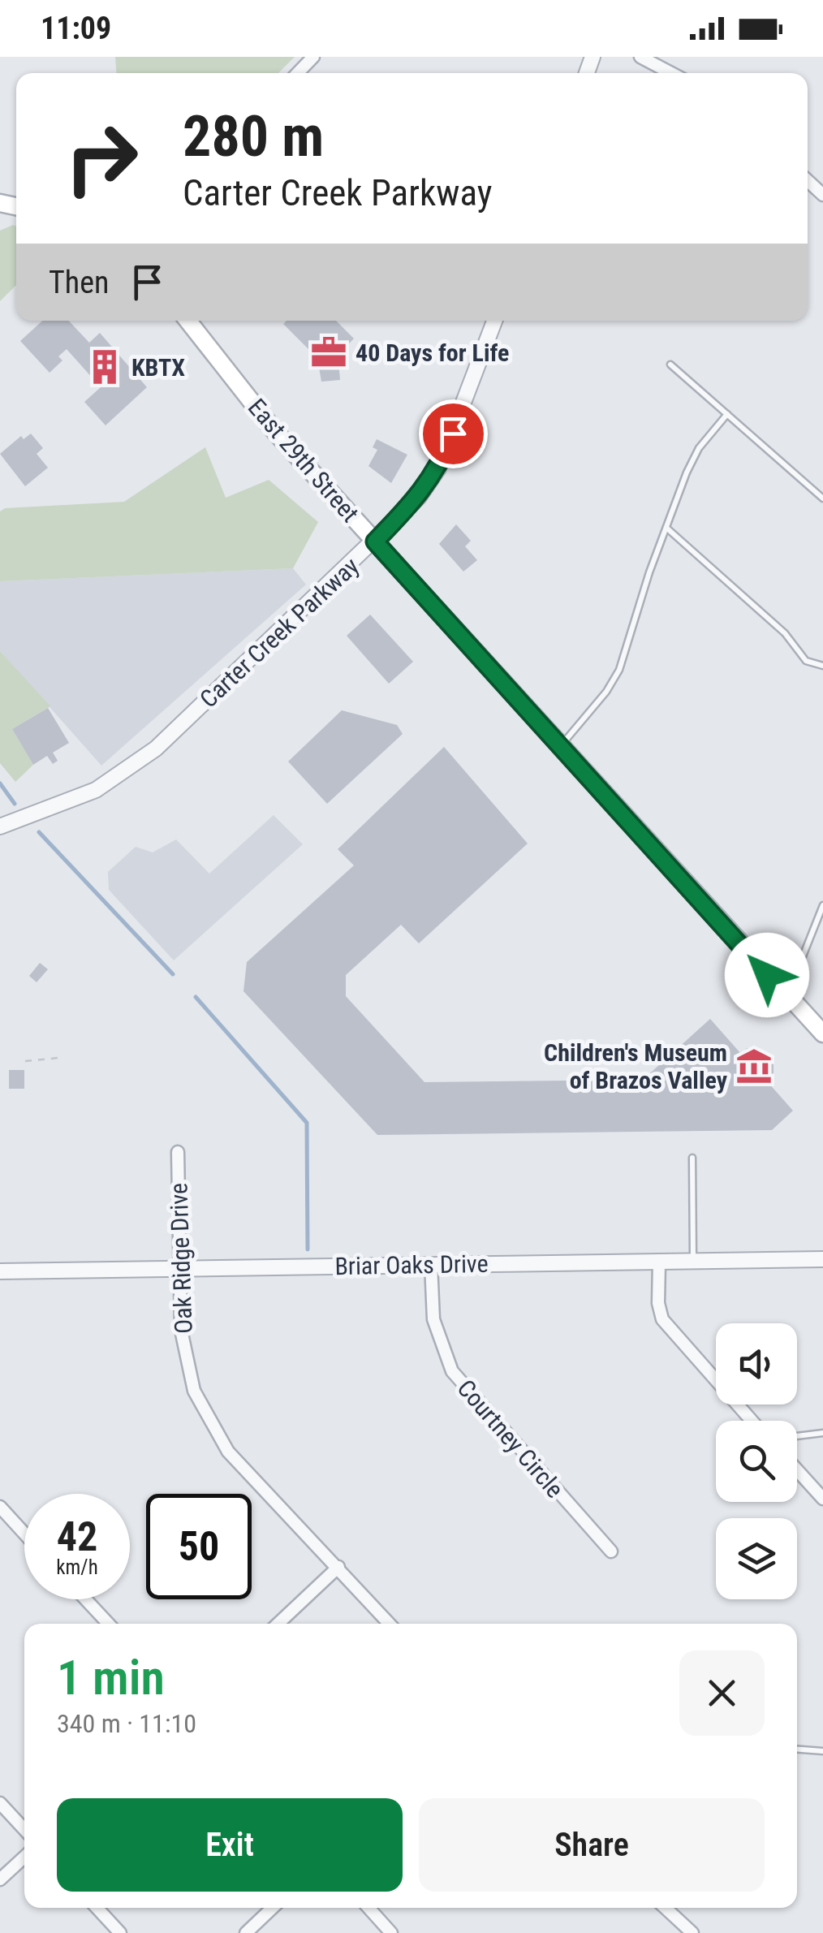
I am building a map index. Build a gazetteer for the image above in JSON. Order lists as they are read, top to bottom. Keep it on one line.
{"streets":{"main road":["East 29th Street"],"street":["Carter Creek Parkway","Oak Ridge Drive","Briar Oaks Drive","Courtney Circle"]},"crossings":[["East 29th Street","Carter Creek Parkway"],["Oak Ridge Drive","Briar Oaks Drive"],["Briar Oaks Drive","Courtney Circle"]],"places":{"office":["40 Days for Life"],"building":["KBTX"],"museum":["Children's Museum of Brazos Valley"]},"page":{"status":"11:09","turn":["280 m","Carter Creek Parkway"],"then":"Then","speed":"42 km/h","limit":"50","heading":["1 min","340 m · 11:10"],"buttons":["Exit","Share"]}}
